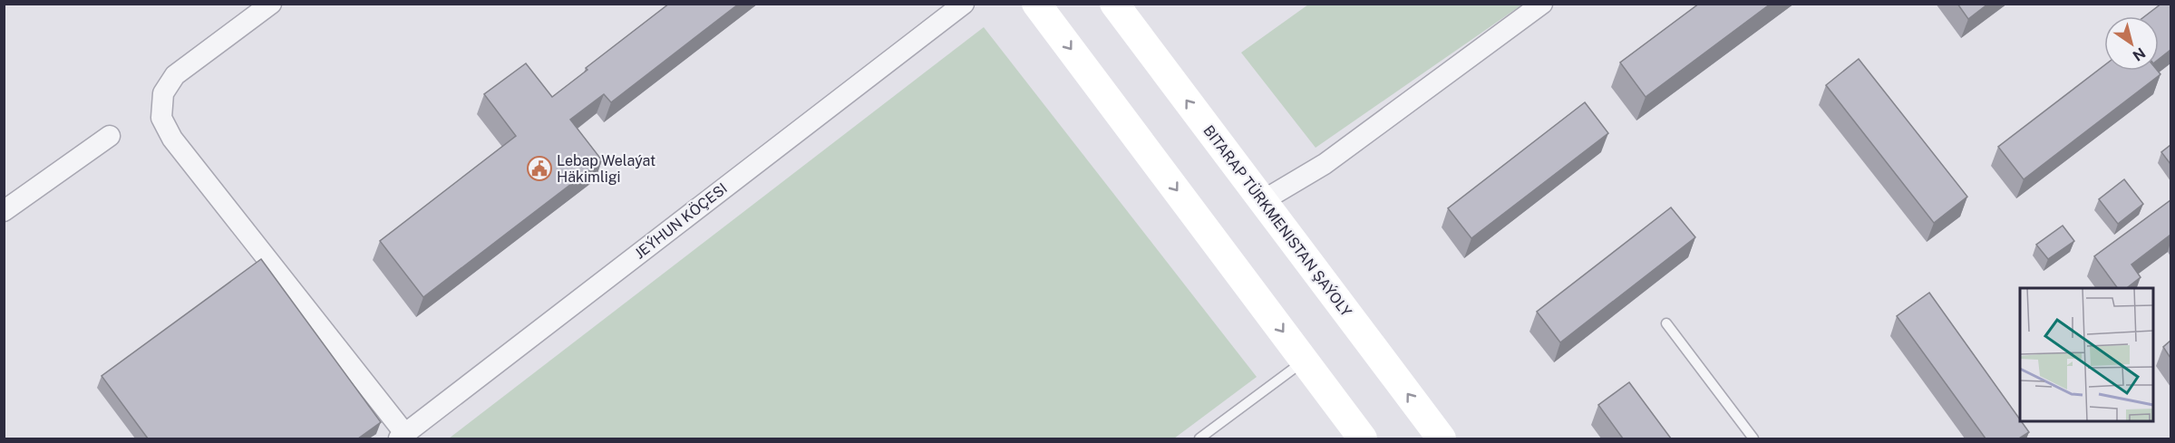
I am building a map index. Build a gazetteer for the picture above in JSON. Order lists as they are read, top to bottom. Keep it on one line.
{"streets":{"main road":["BITARAP TÜRKMENISTAN ŞAÝOLY"],"street":["JEÝHUN KÖÇESI"]},"places":{"public building":["Lebap Welaýat Häkimligi"]},"north":"bottom right"}
